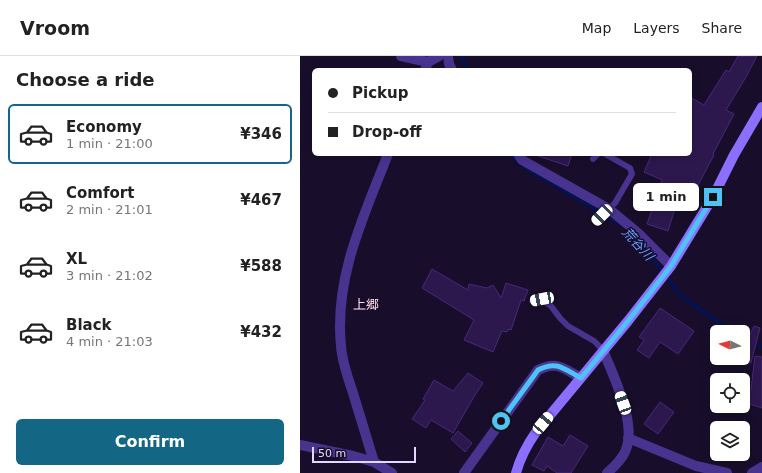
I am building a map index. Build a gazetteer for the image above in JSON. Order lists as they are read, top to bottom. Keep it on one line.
{"districts":["上郷"],"water":["荒谷川"],"scale_bar":"50 m","north":"left","page":{"header":"Vroom","nav":["Map","Layers","Share"],"heading":"Choose a ride","banner":["Pickup","Drop-off"],"list":[{"name":"Economy","note":"1 min · 21:00","value":"¥346"},{"name":"Comfort","note":"2 min · 21:01","value":"¥467"},{"name":"XL","note":"3 min · 21:02","value":"¥588"},{"name":"Black","note":"4 min · 21:03","value":"¥432"}],"bubble":"1 min","buttons":"Confirm","scale":"50 m"}}
